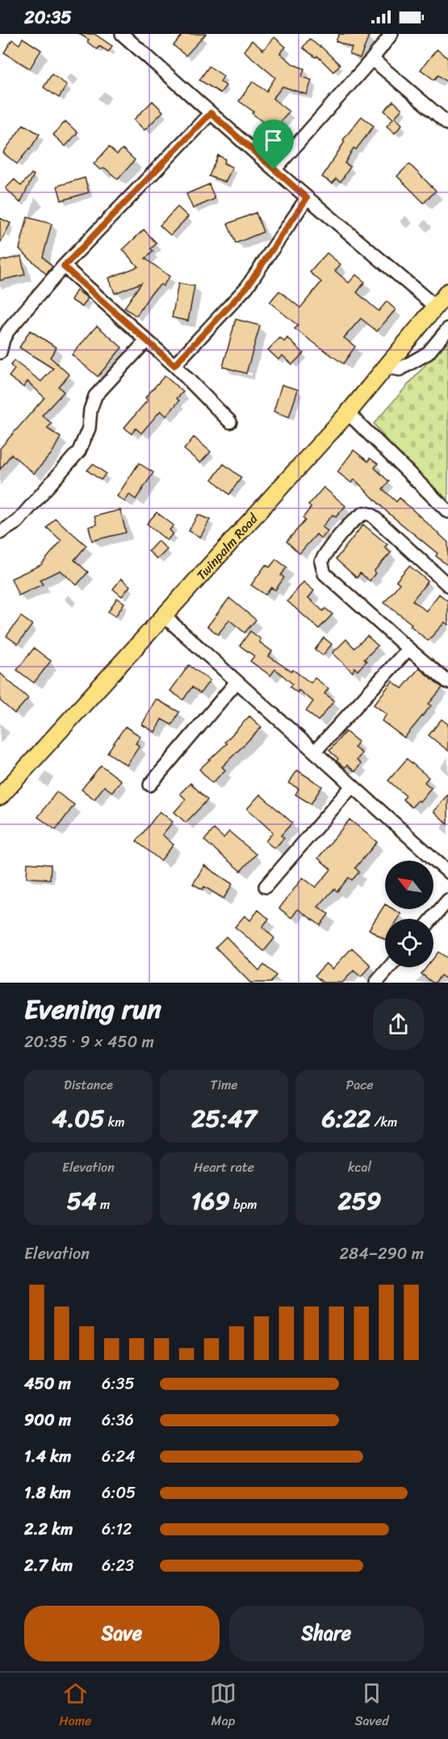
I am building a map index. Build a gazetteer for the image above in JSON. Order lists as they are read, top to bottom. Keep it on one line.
{"streets":{"main road":["Twinpalm Road"]},"north":"top left","page":{"status":"20:35","heading":["Evening run","20:35 · 9 × 450 m"],"stats":[["Distance","4.05 km"],["Time","25:47"],["Pace","6:22 /km"],["Elevation","54 m"],["Heart rate","169 bpm"],["kcal","259"]],"chart":["Elevation","284–290 m"],"list":[{"name":"450 m","note":"6:35"},{"name":"900 m","note":"6:36"},{"name":"1.4 km","note":"6:24"},{"name":"1.8 km","note":"6:05"},{"name":"2.2 km","note":"6:12"},{"name":"2.7 km","note":"6:23"}],"buttons":["Save","Share"],"tabs":["Home","Map","Saved"]}}
